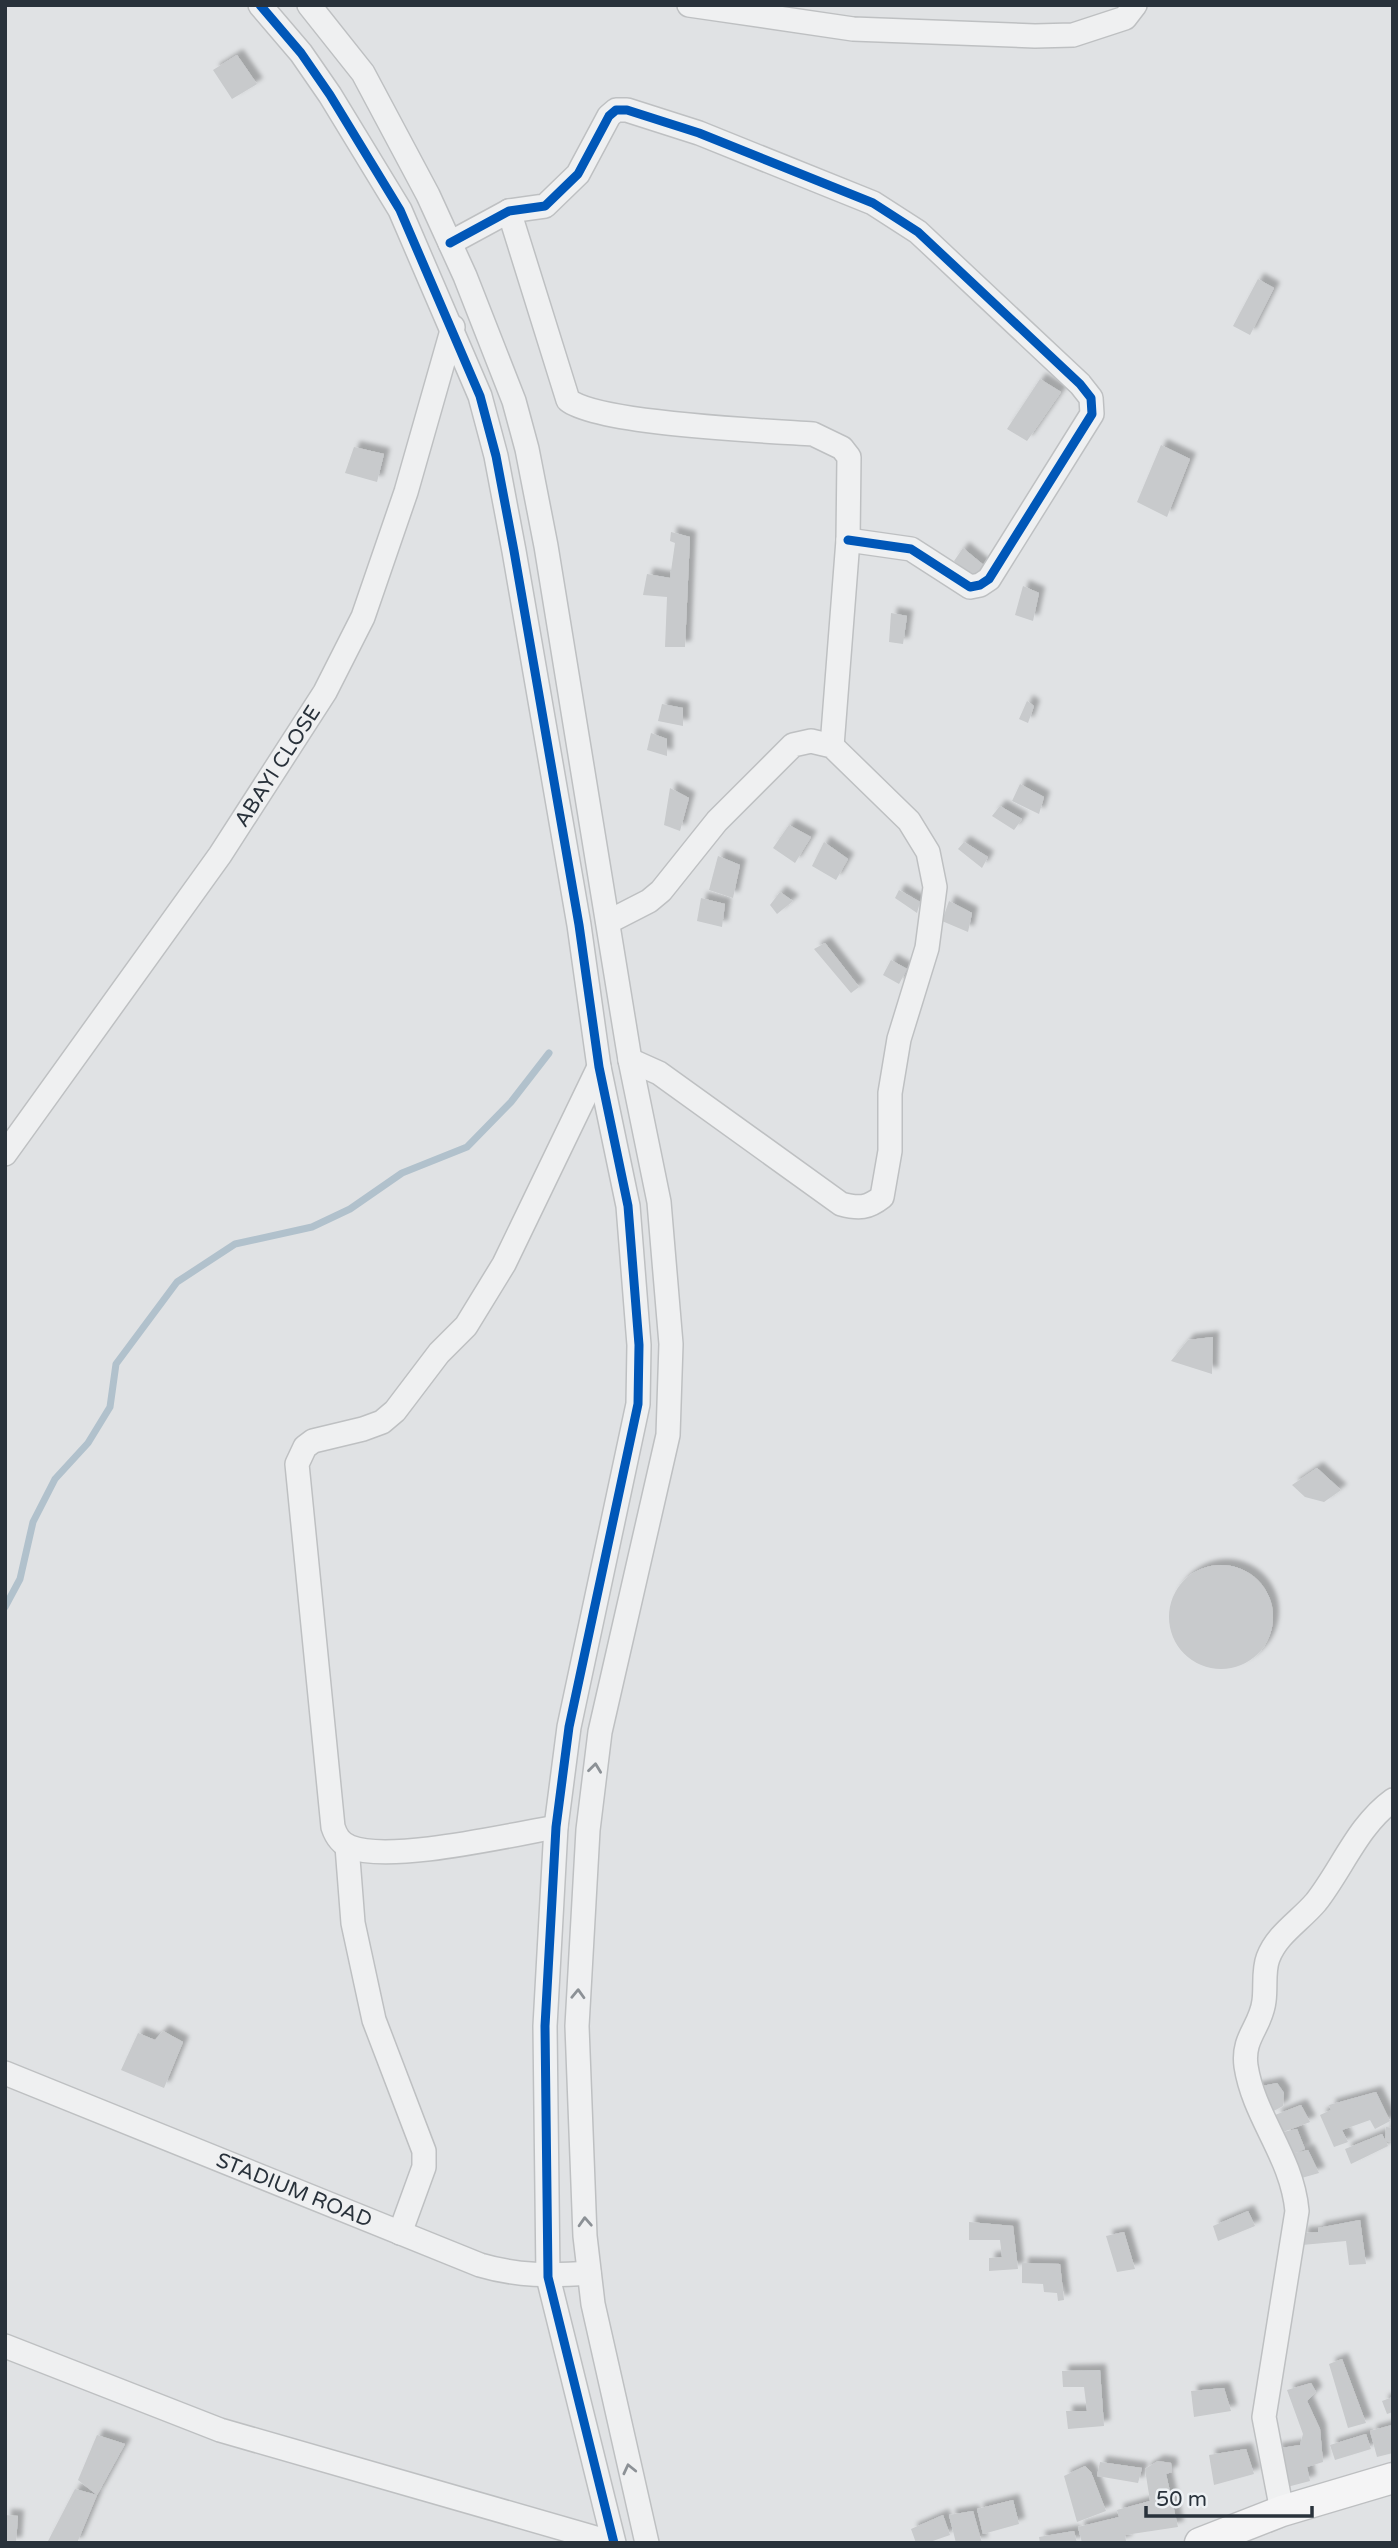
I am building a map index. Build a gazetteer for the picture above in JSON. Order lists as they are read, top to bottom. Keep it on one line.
{"streets":{"street":["ABAYI CLOSE","STADIUM ROAD"]},"scale_bar":"50 m"}
